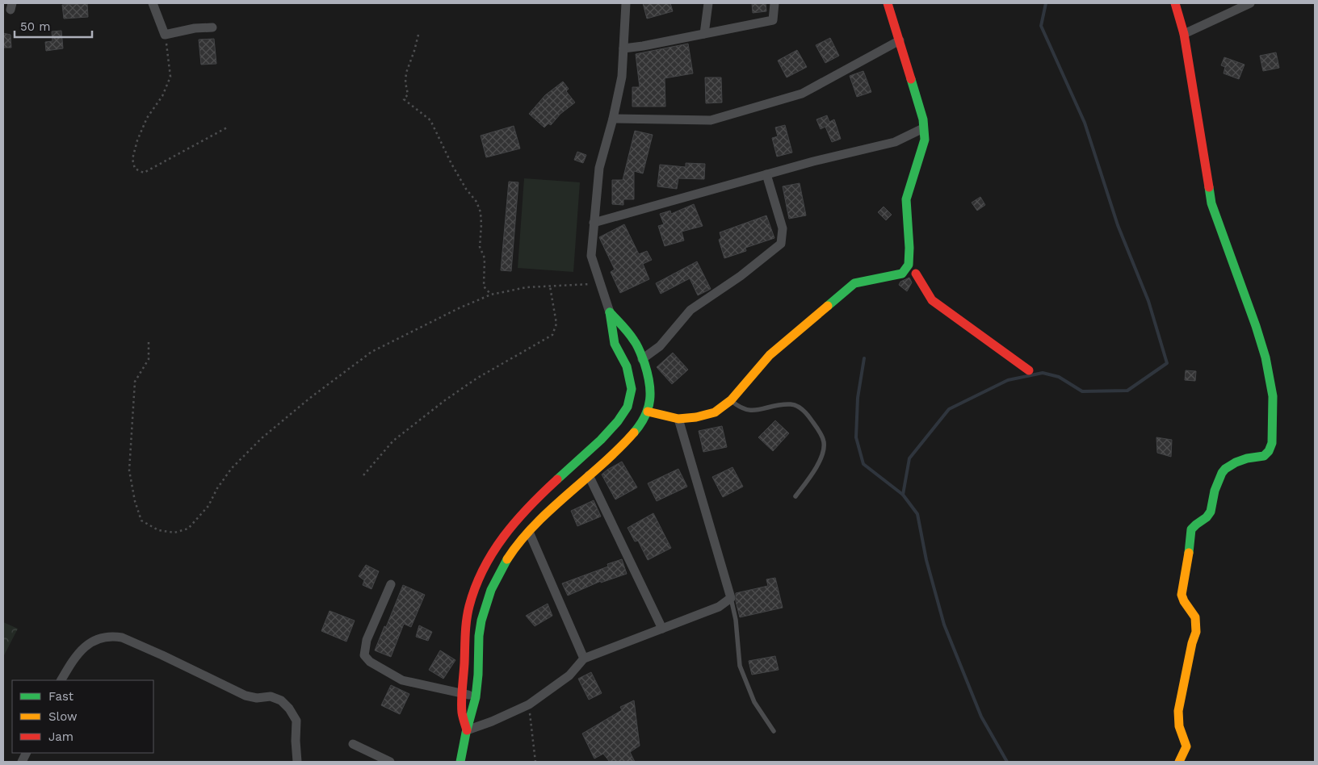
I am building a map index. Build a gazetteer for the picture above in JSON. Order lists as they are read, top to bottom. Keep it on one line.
{"legend":["Fast","Slow","Jam"],"scale_bar":"50 m"}
